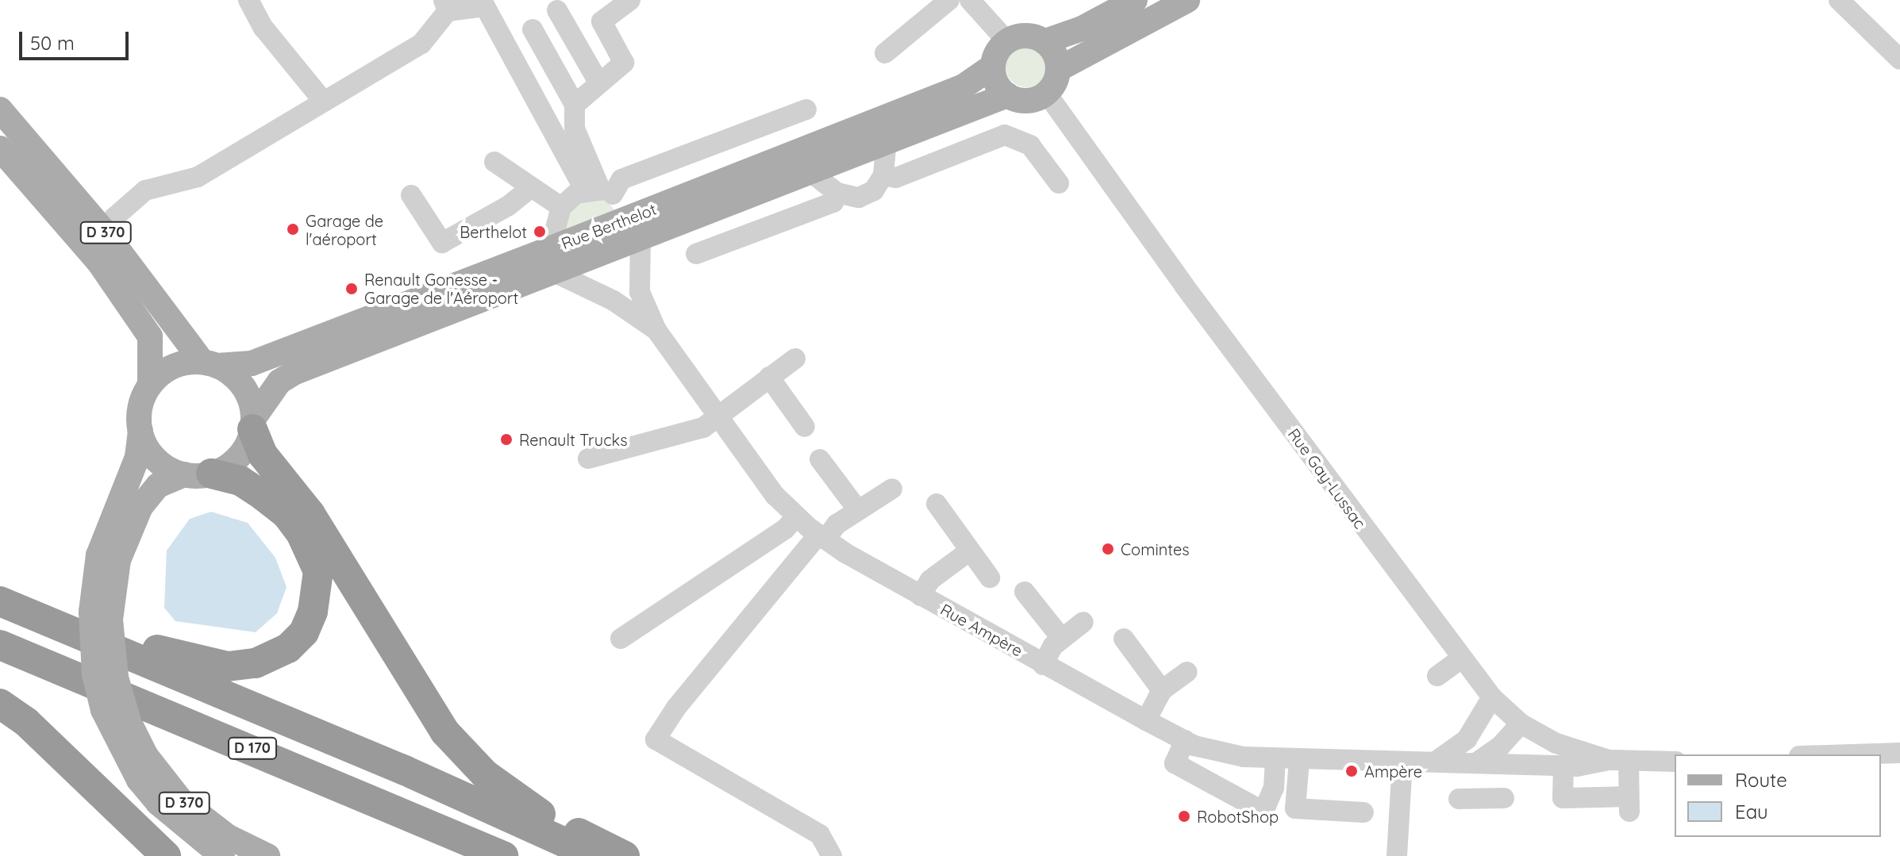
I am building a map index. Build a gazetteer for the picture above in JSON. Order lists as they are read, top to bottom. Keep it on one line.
{"streets":{"highway":["D 170"],"main road":["Rue Berthelot","D 370"],"street":["Rue Gay-Lussac","Rue Ampère"]},"crossings":[["Rue Berthelot","D 370"],["Rue Berthelot","Rue Gay-Lussac"],["Rue Berthelot","Rue Ampère"],["Rue Gay-Lussac","Rue Ampère"]],"places":["Garage de l'aéroport","Berthelot","Renault Gonesse - Garage de l'Aéroport","Renault Trucks","Comintes","Ampère","RobotShop"],"legend":["Route","Eau"],"scale_bar":"50 m"}
